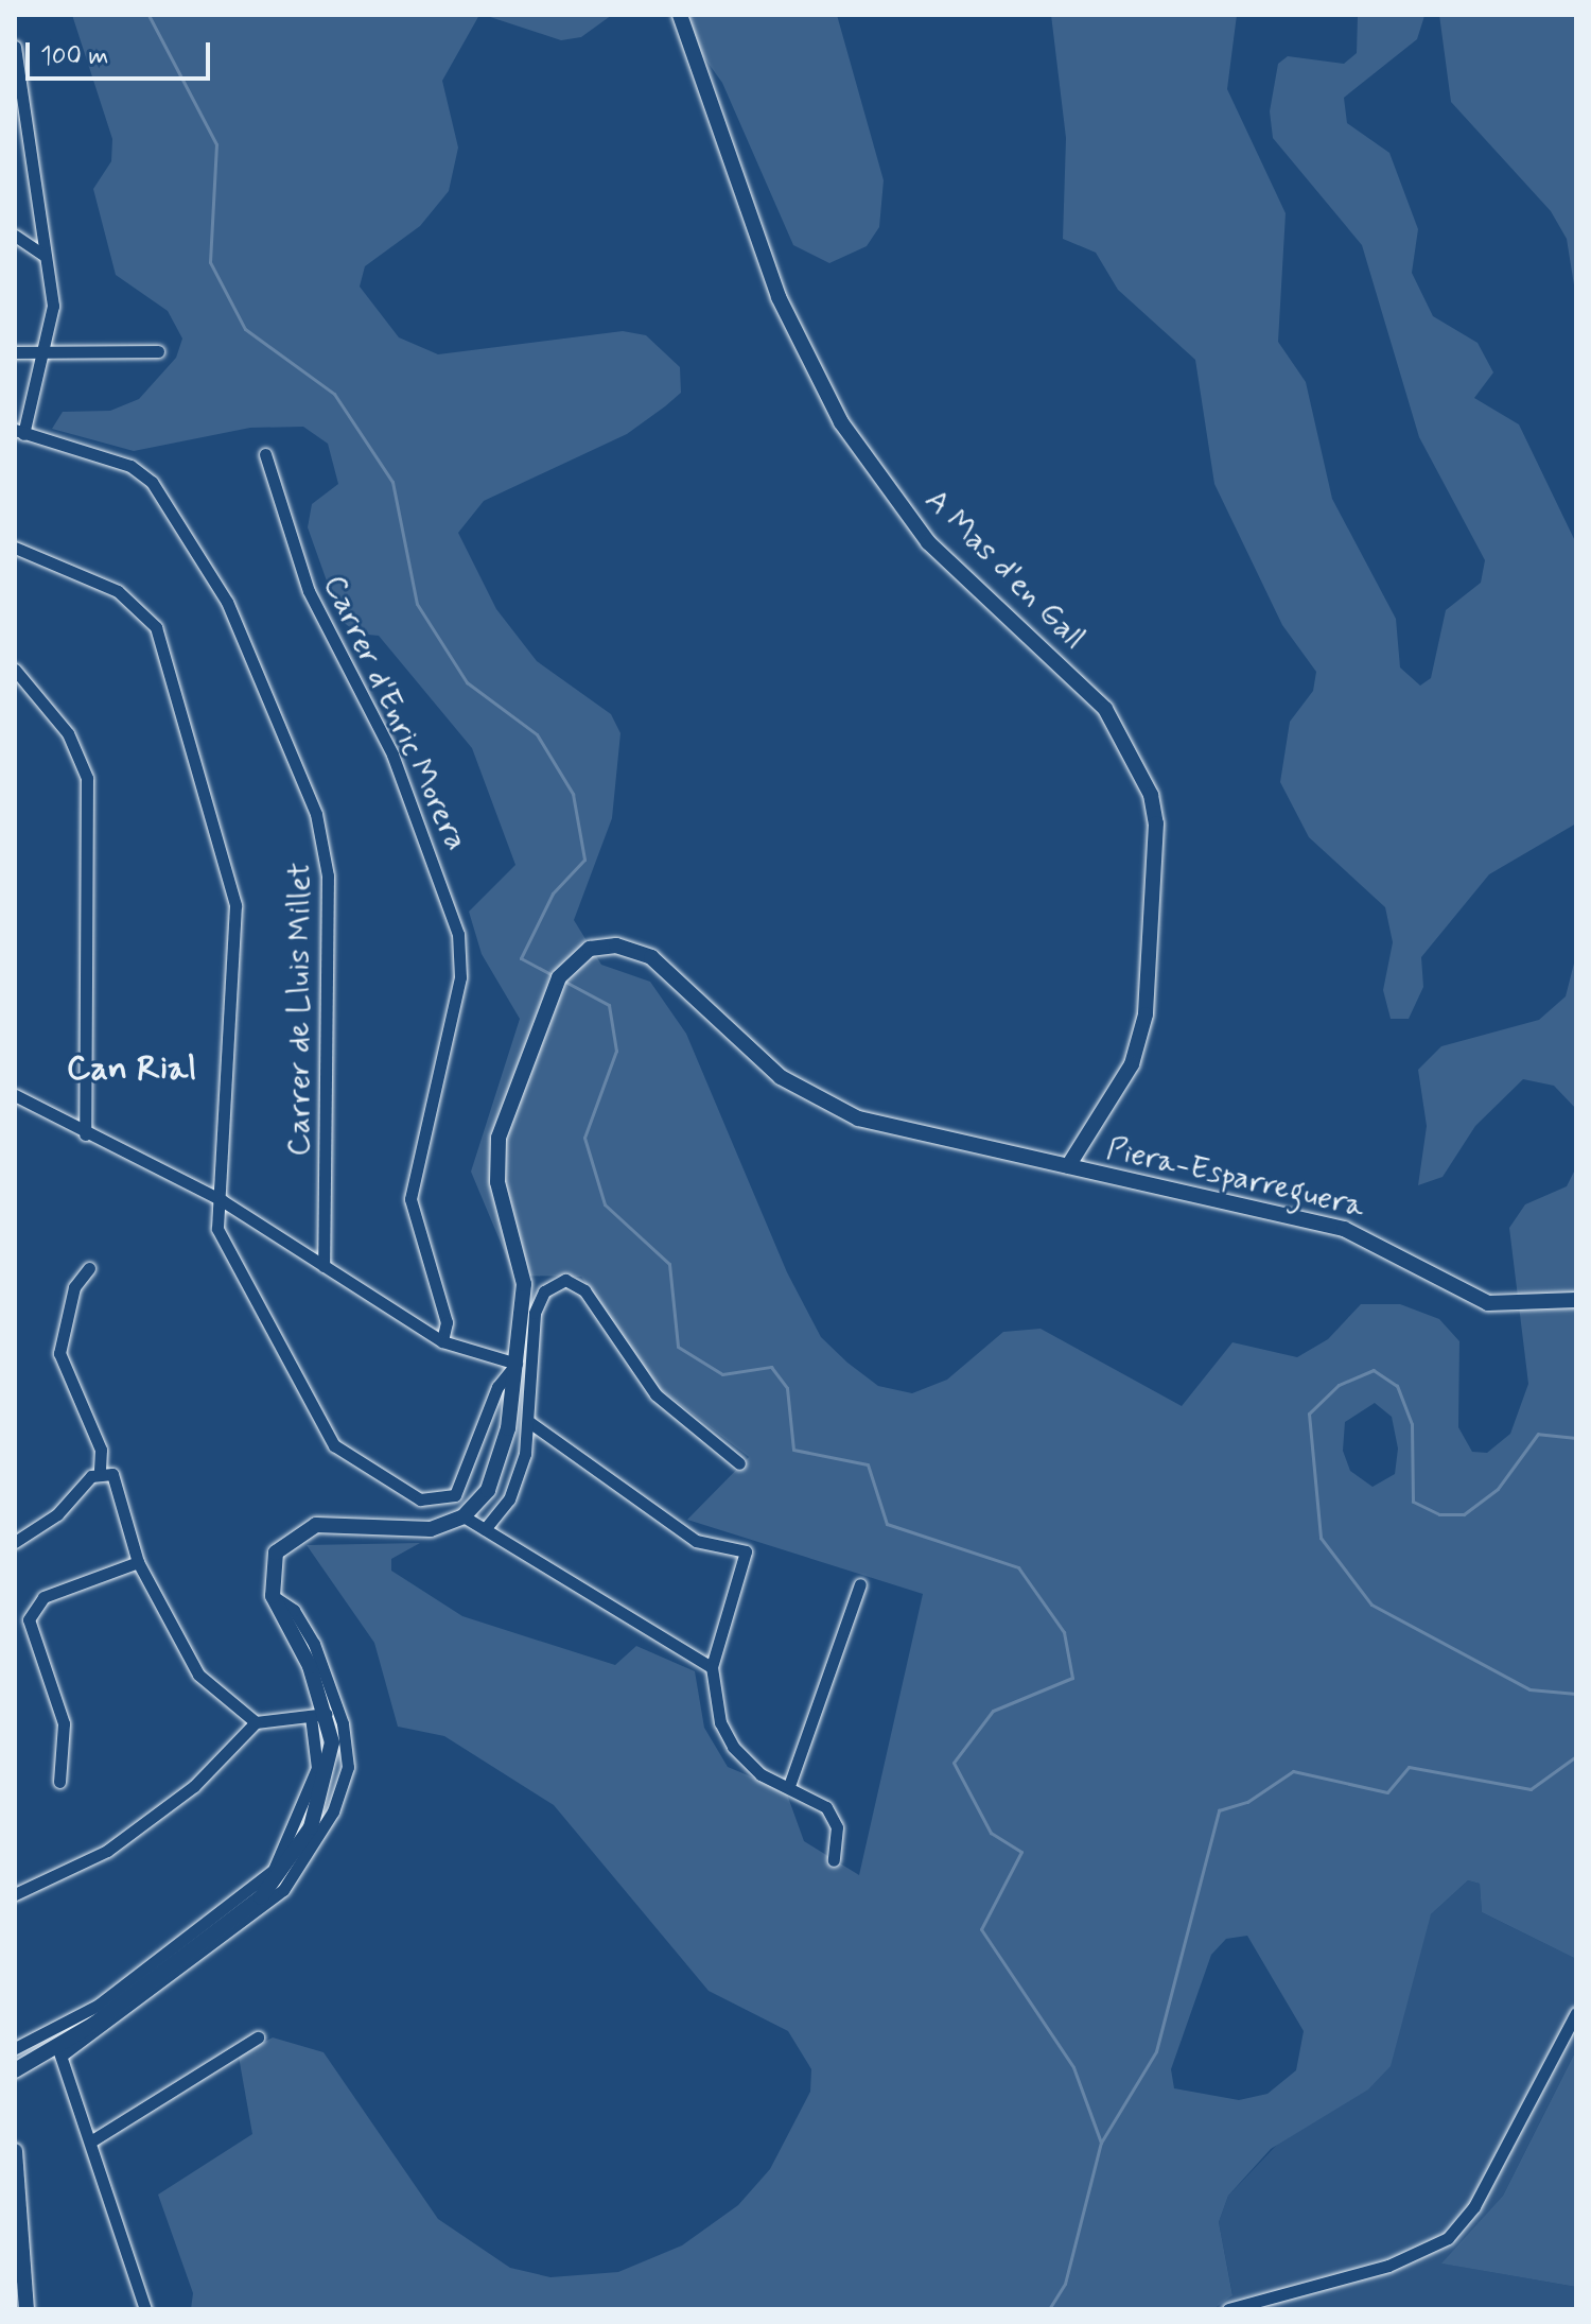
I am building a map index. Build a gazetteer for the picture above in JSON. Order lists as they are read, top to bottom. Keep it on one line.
{"streets":{"main road":["A Mas d'en Gall","Piera-Esparreguera"],"street":["Carrer d'Enric Morera","Carrer de Lluis Millet"]},"crossings":[["A Mas d'en Gall","Piera-Esparreguera"]],"districts":["Can Rial"],"scale_bar":"100 m"}
